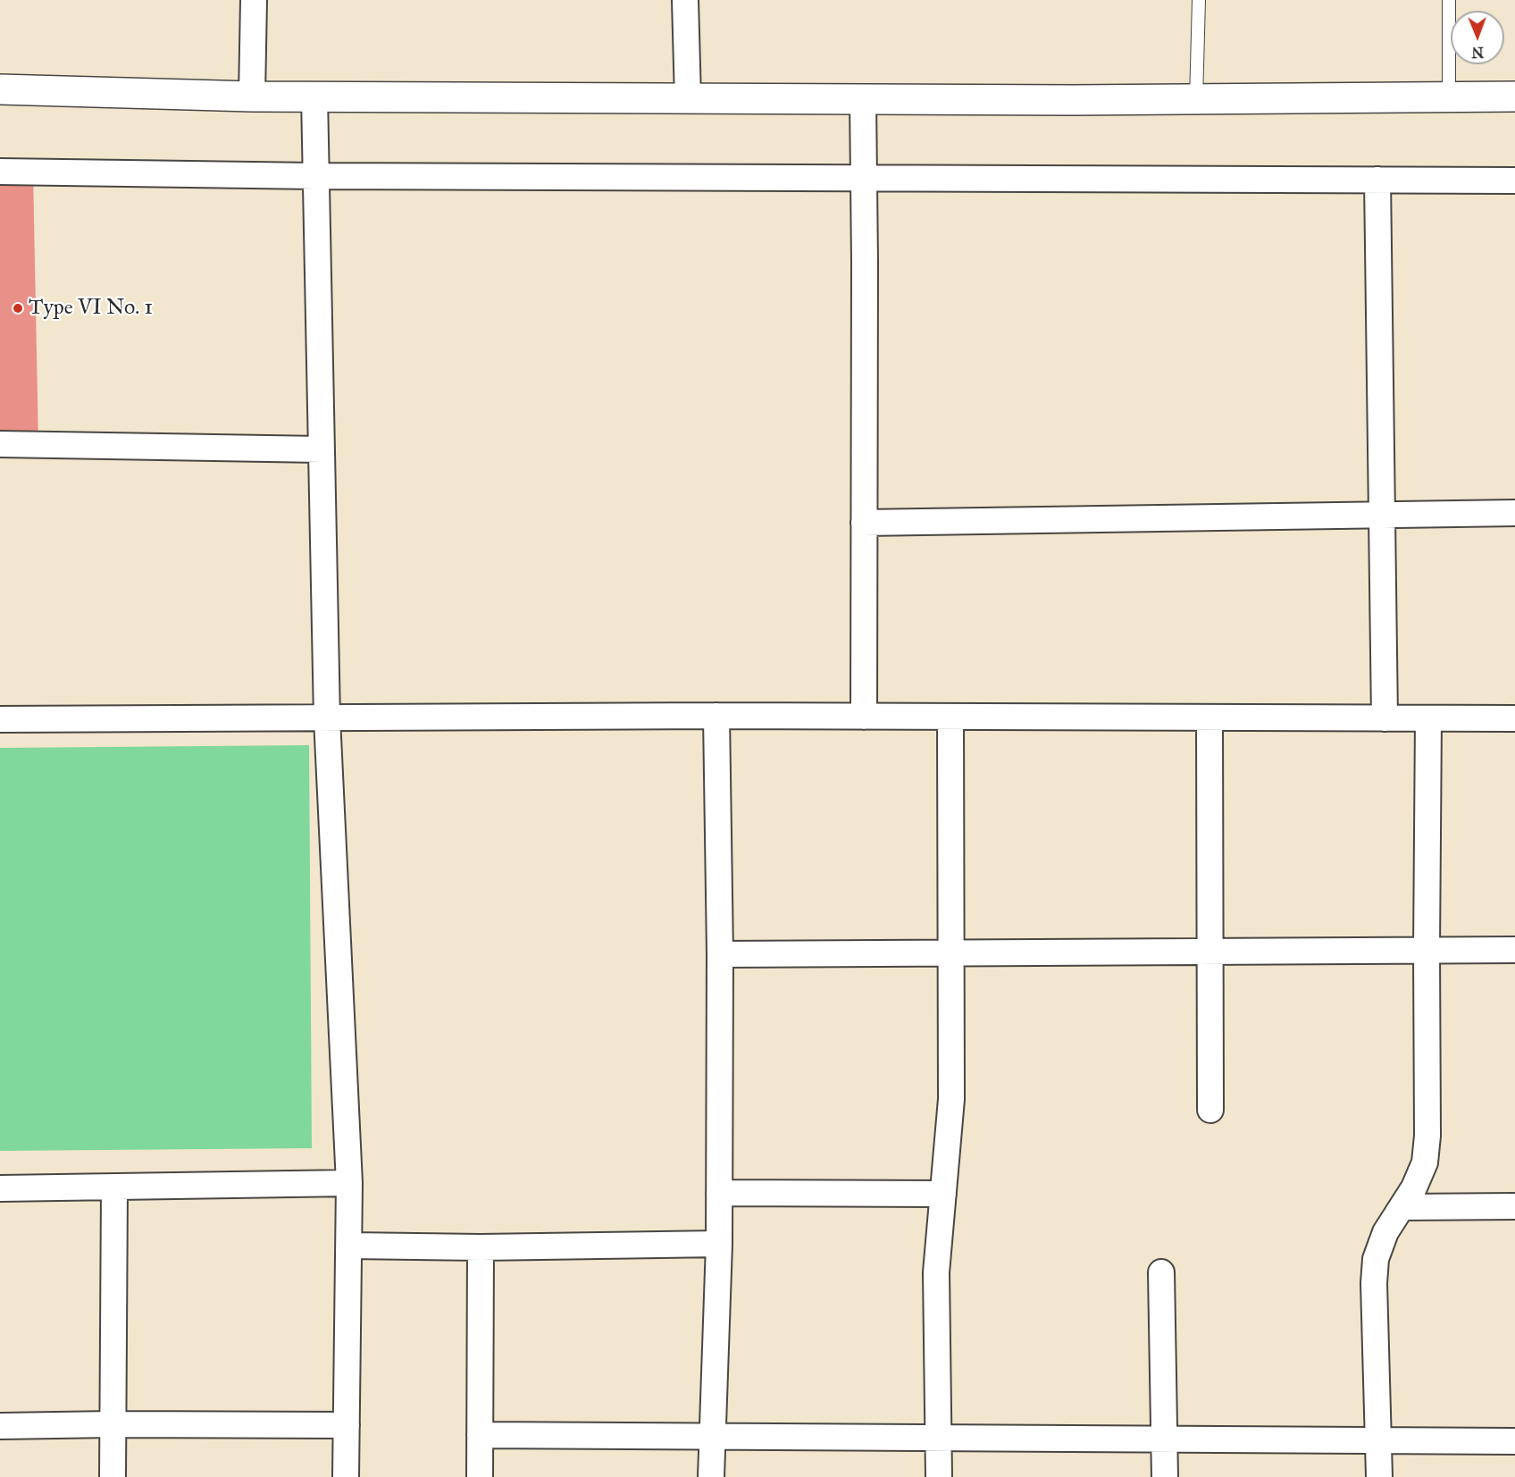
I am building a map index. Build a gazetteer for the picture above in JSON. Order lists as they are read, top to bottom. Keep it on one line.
{"places":["Type VI No. 1"],"north":"bottom"}
